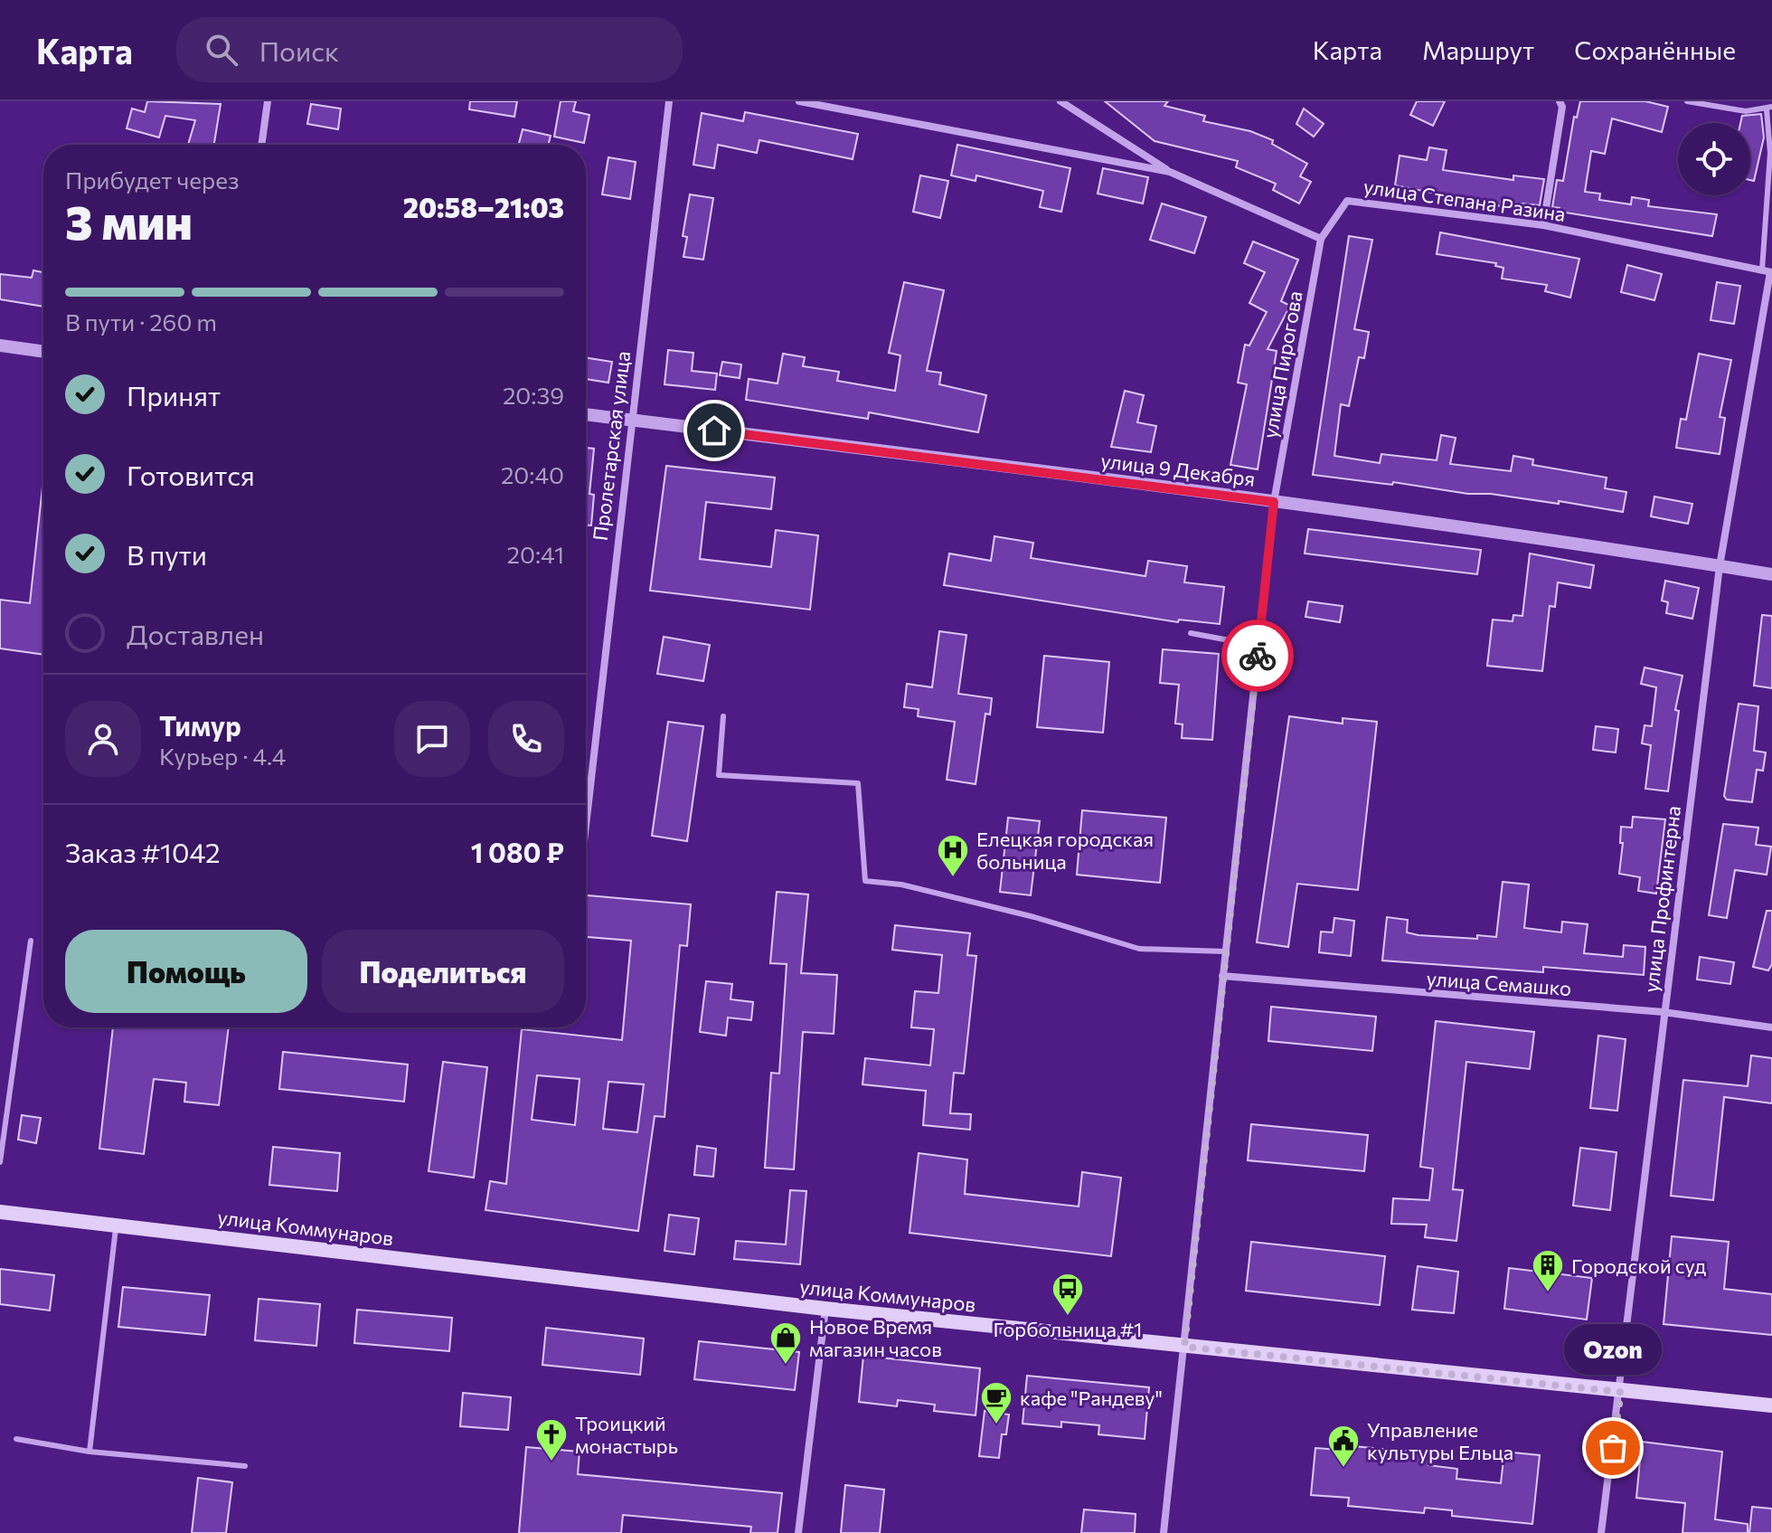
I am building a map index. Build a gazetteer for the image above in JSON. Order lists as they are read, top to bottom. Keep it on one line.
{"streets":{"main road":["улица Коммунаров"],"street":["улица Степана Разина","улица Пирогова","Пролетарская улица","улица 9 Декабря","улица Профинтерна","улица Семашко"]},"crossings":[["улица Степана Разина","улица Пирогова"],["улица Степана Разина","улица Профинтерна"],["улица Пирогова","улица 9 Декабря"],["улица Пирогова","улица Семашко"],["улица Пирогова","улица Коммунаров"],["Пролетарская улица","улица 9 Декабря"],["улица 9 Декабря","улица Профинтерна"],["улица Профинтерна","улица Семашко"],["улица Профинтерна","улица Коммунаров"]],"places":{"hospital":["Елецкая городская больница"],"building":["Городской суд"],"bus stop":["Горбольница #1"],"shop":["Новое Время магазин часов"],"cafe":["кафе \"Рандеву\""],"other":["Ozon"],"church":["Троицкий монастырь"],"public building":["Управление культуры Ельца"]},"page":{"header":"Карта","search":"Поиск","nav":["Карта","Маршрут","Сохранённые"],"heading":["3 мин","Прибудет через","20:58–21:03"],"panel":["Тимур","Курьер · 4.4","Заказ #1042","1 080 ₽"],"bar":"В пути · 260 m","list":[["Принят","20:39"],["Готовится","20:40"],["В пути","20:41"],"Доставлен"],"buttons":["Помощь","Поделиться"],"bubble":"Ozon"}}
